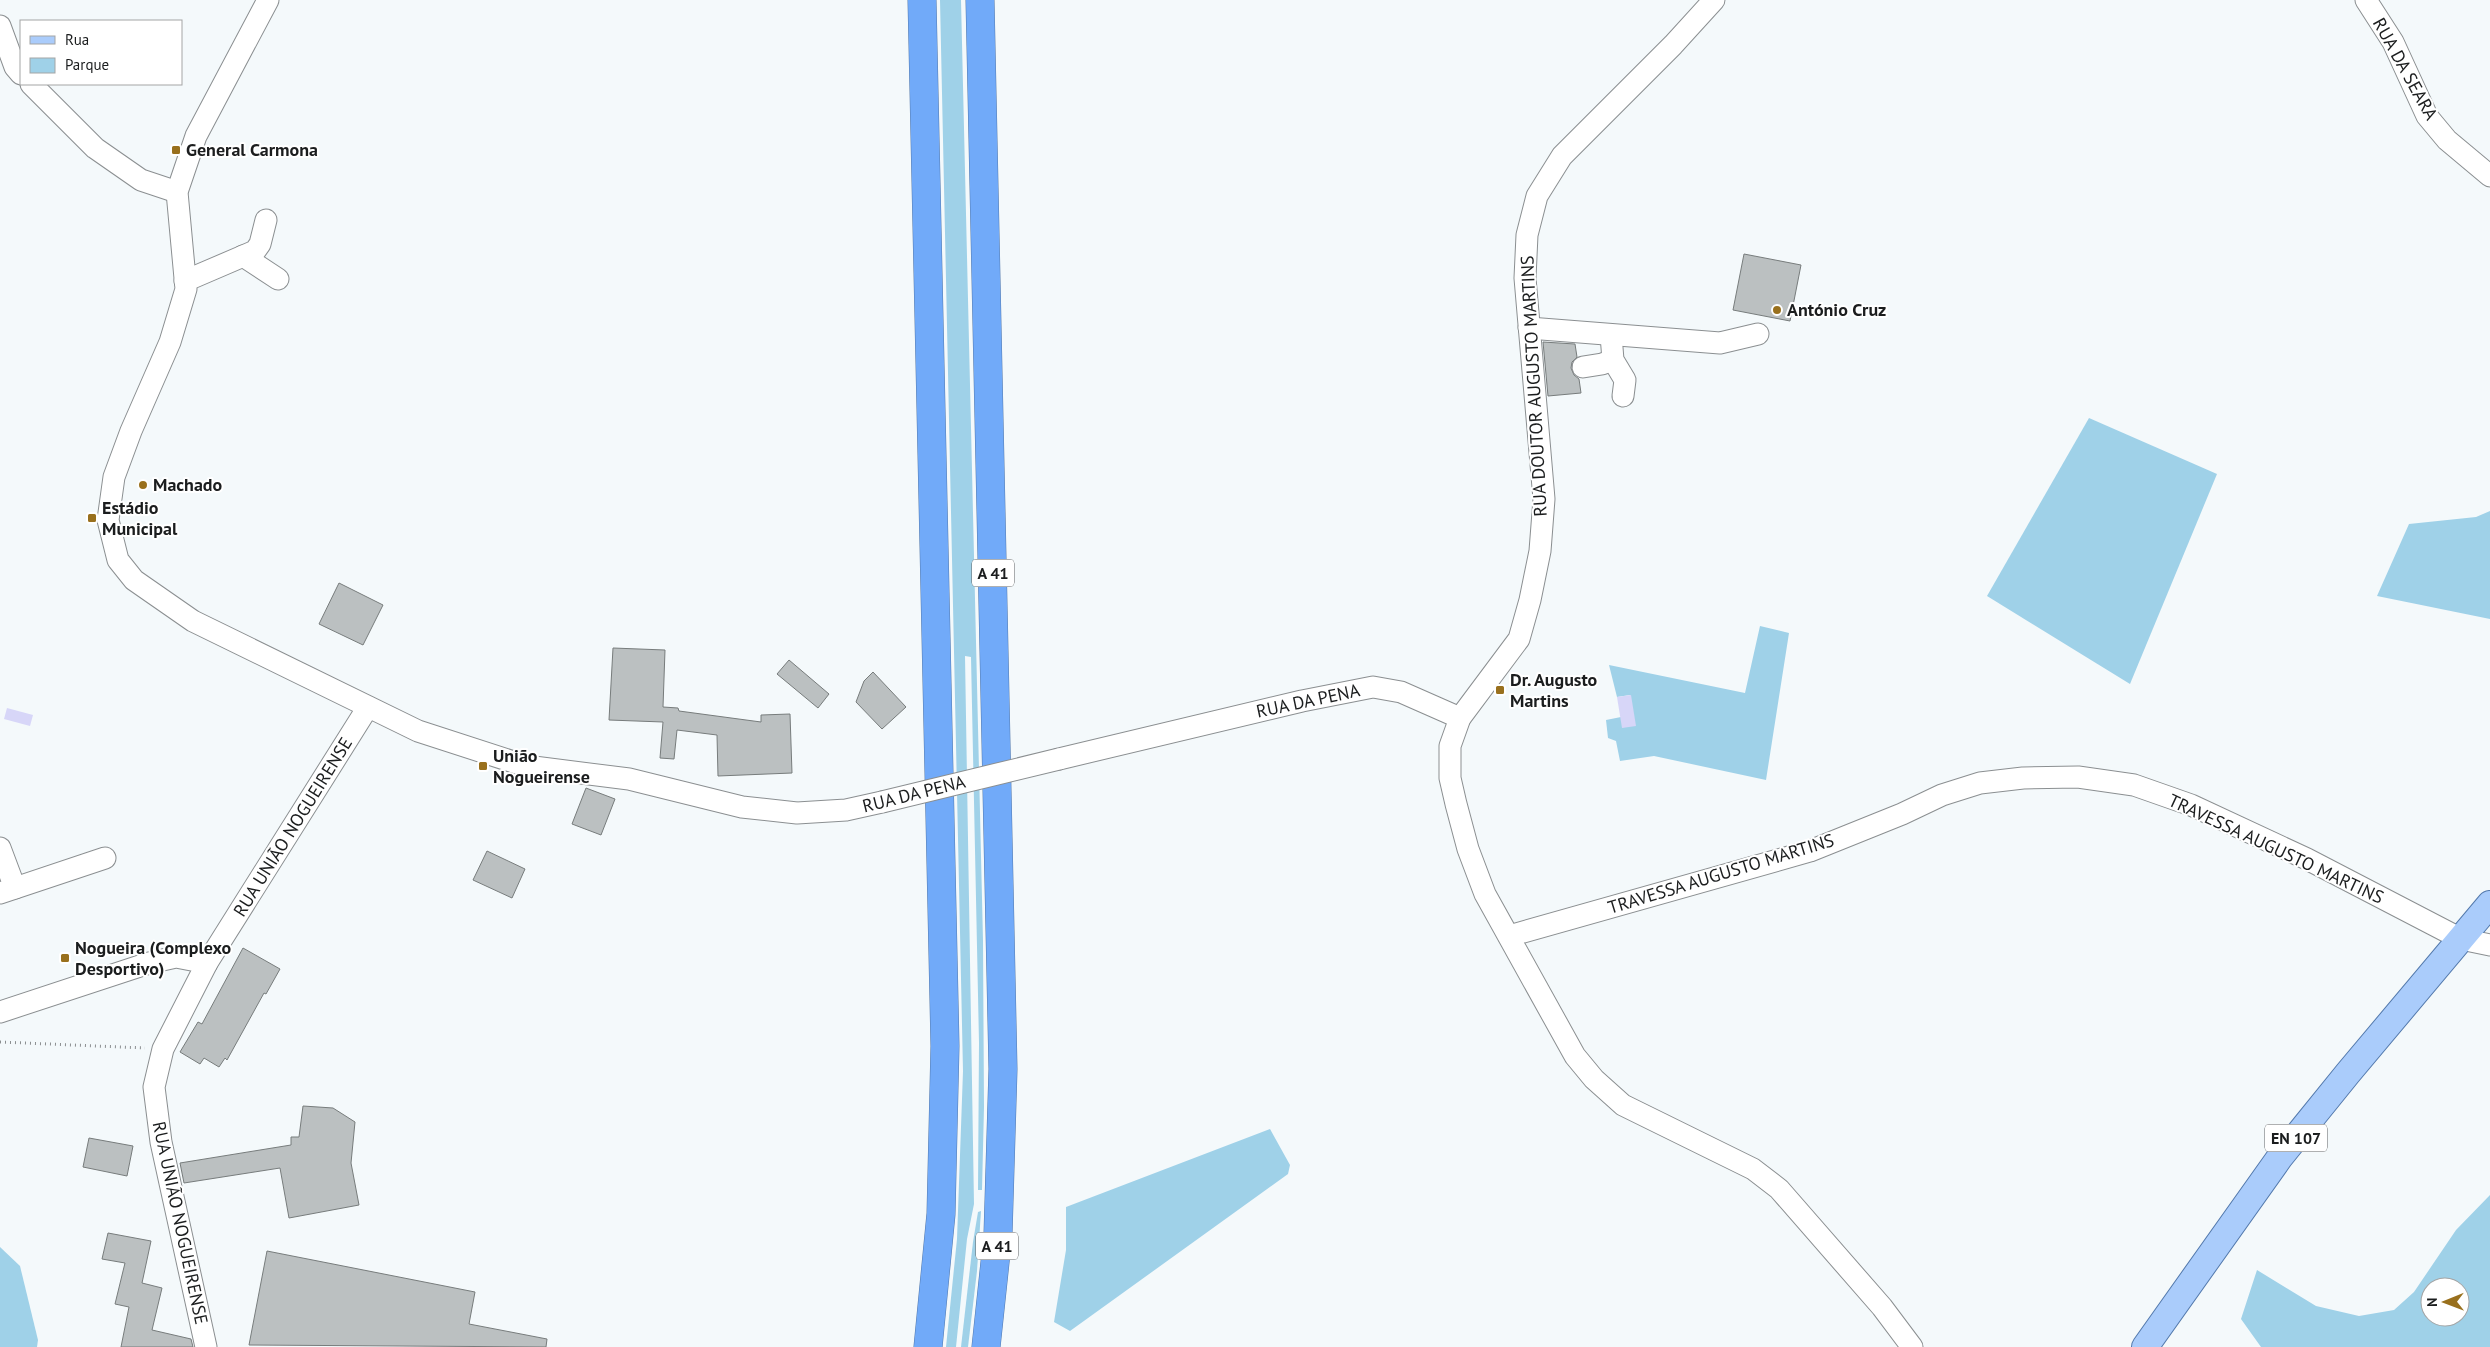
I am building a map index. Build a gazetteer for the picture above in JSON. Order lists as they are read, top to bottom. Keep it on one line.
{"streets":{"highway":["A 41"],"main road":["EN 107"],"street":["RUA DA SEARA","RUA DOUTOR AUGUSTO MARTINS","RUA DA PENA","RUA UNIÃO NOGUEIRENSE","TRAVESSA AUGUSTO MARTINS"]},"crossings":[["RUA DOUTOR AUGUSTO MARTINS","RUA DA PENA"],["RUA DOUTOR AUGUSTO MARTINS","TRAVESSA AUGUSTO MARTINS"],["RUA DA PENA","RUA UNIÃO NOGUEIRENSE"],["TRAVESSA AUGUSTO MARTINS","EN 107"]],"places":{"transit":["General Carmona","Estádio Municipal","Dr. Augusto Martins","União Nogueirense","Nogueira (Complexo Desportivo)"],"other":["António Cruz","Machado"]},"legend":["Rua","Parque"],"north":"left"}
